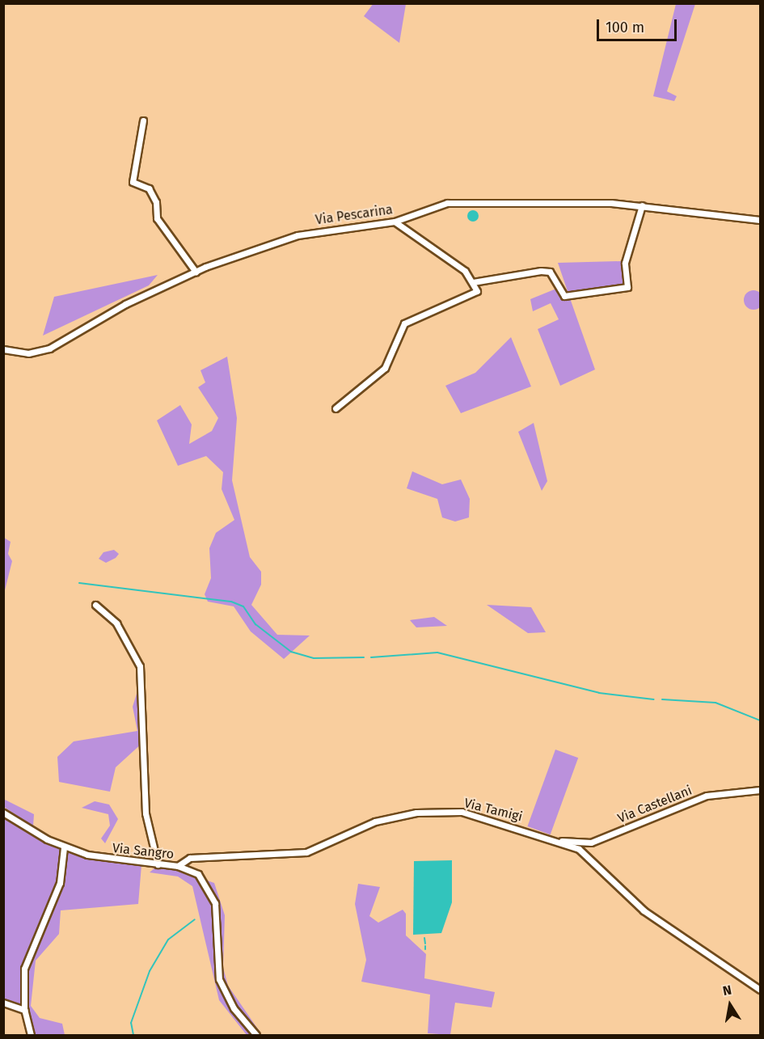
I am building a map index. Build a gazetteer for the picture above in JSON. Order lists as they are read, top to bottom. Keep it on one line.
{"streets":{"street":["Via Pescarina","Via Castellani","Via Tamigi","Via Sangro"]},"crossings":[["Via Castellani","Via Tamigi"],["Via Tamigi","Via Sangro"]],"scale_bar":"100 m","north":"top"}
